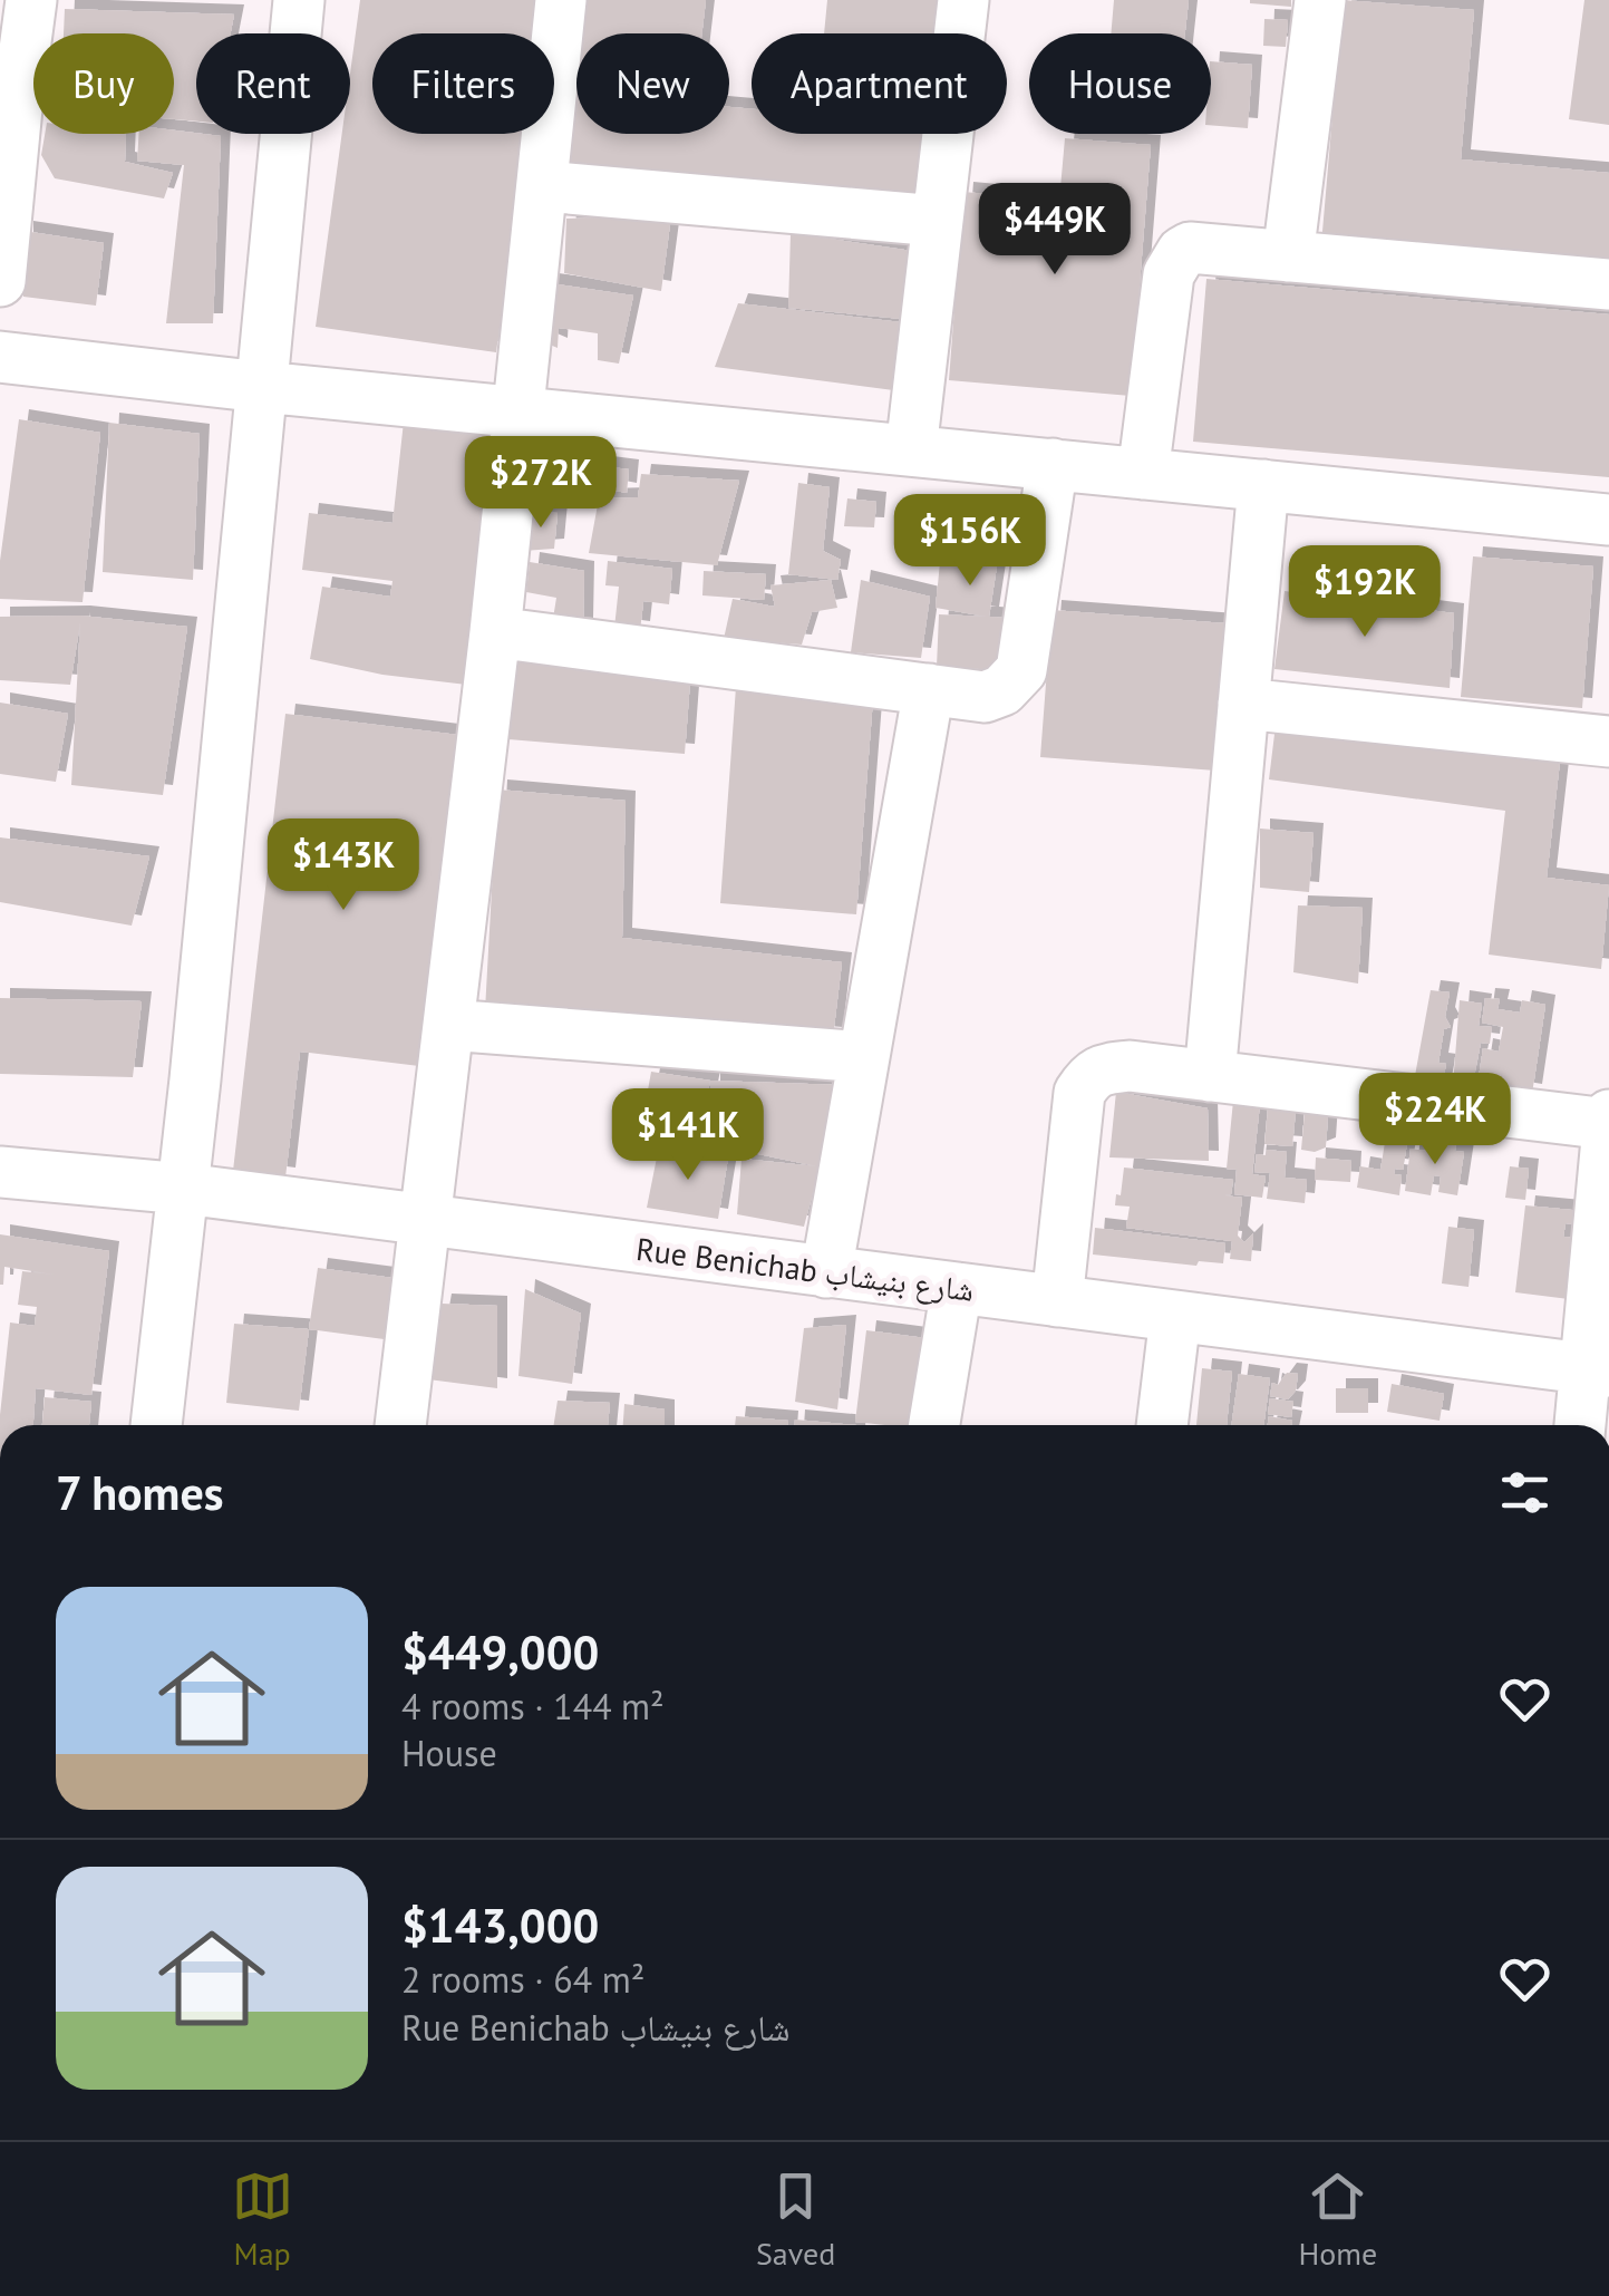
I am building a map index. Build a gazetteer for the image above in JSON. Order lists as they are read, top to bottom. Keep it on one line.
{"streets":{"street":["Rue Benichab شارع بنيشاب"]},"page":{"chip":["Buy","Rent","Filters","New","Apartment","House"],"price":["$449K","$272K","$156K","$192K","$143K","$224K","$141K"],"heading":"7 homes","list":[{"name":"$449,000","note":"4 rooms · 144 m² · House"},{"name":"$143,000","note":"2 rooms · 64 m² · Rue Benichab شارع بنيشاب"}],"tabs":["Map","Saved","Home"]}}
